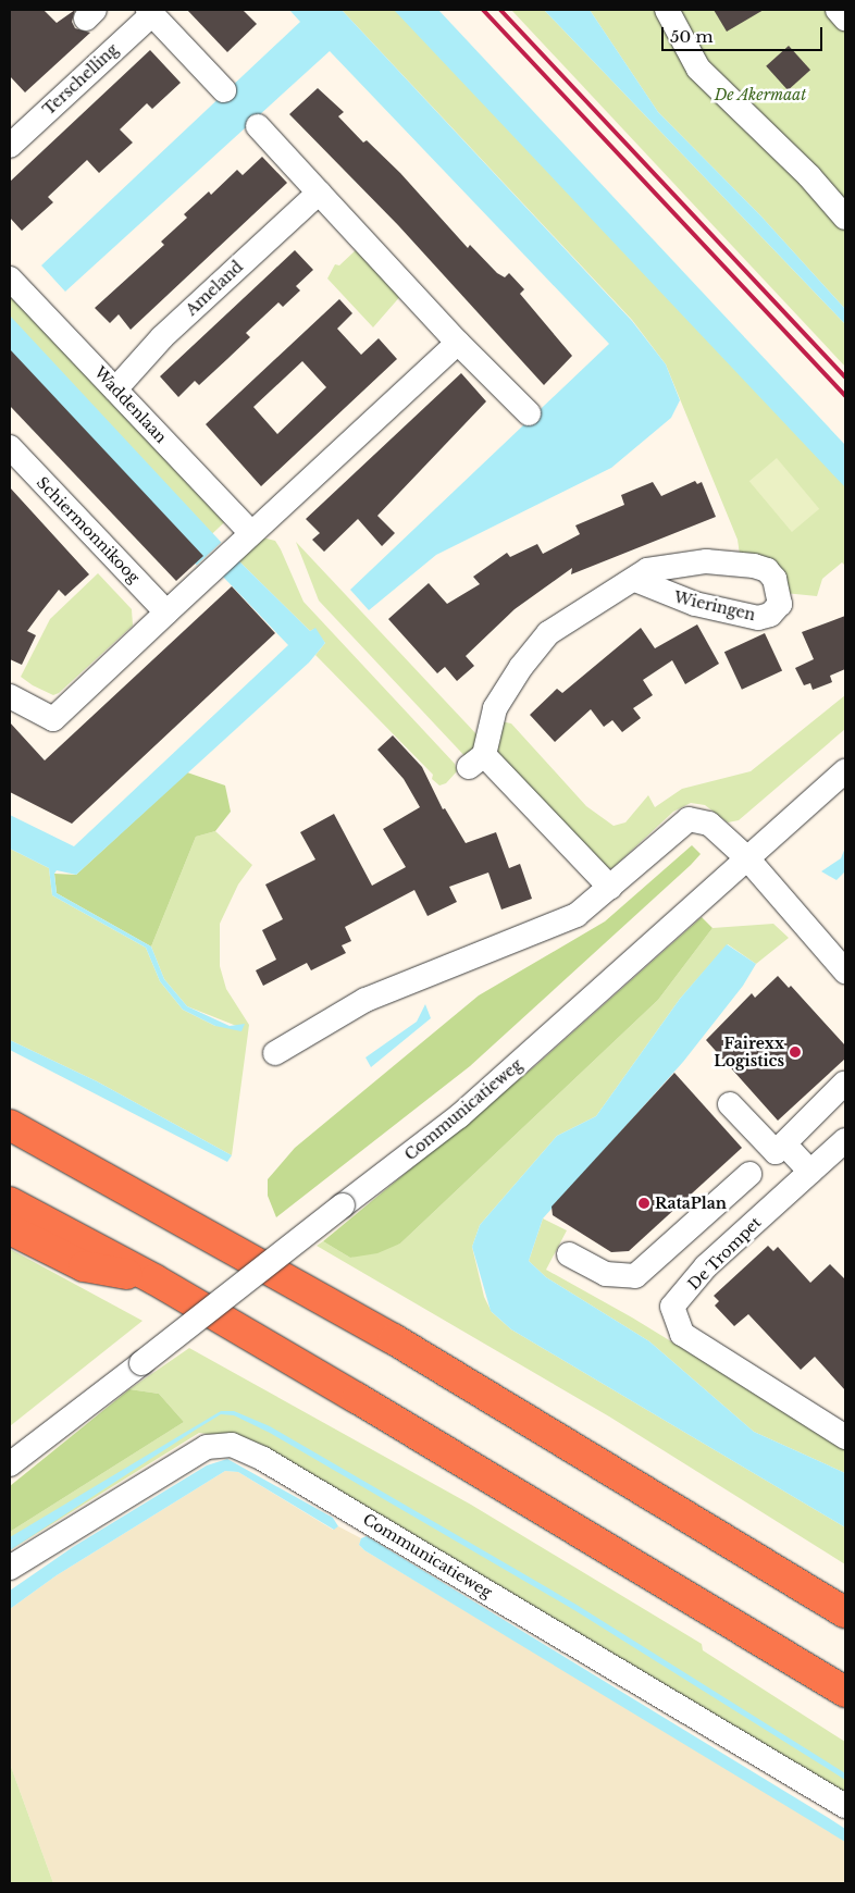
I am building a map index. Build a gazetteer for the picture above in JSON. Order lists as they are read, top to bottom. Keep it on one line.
{"streets":{"street":["Terschelling","Ameland","Waddenlaan","Schiermonnikoog","Wieringen","Communicatieweg","De Trompet"]},"crossings":[["Ameland","Waddenlaan"]],"parks":["De Akermaat"],"places":["Fairexx Logistics","RataPlan"],"scale_bar":"50 m"}
